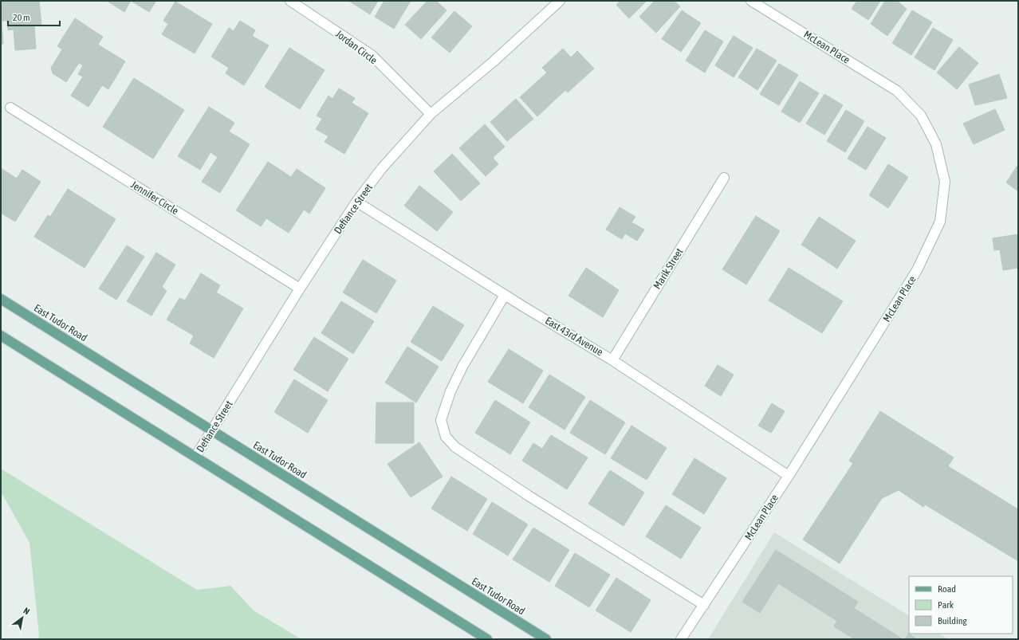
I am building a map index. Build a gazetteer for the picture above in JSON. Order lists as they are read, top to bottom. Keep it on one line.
{"streets":{"main road":["East Tudor Road"],"street":["Jordan Circle","McLean Place","Jennifer Circle","Defiance Street","Marik Street","East 43rd Avenue"]},"crossings":[["Jordan Circle","Defiance Street"],["McLean Place","East 43rd Avenue"],["Jennifer Circle","Defiance Street"],["Defiance Street","East Tudor Road"],["Defiance Street","East 43rd Avenue"],["Marik Street","East 43rd Avenue"]],"legend":["Road","Park","Building"],"scale_bar":"20 m","north":"top right"}
